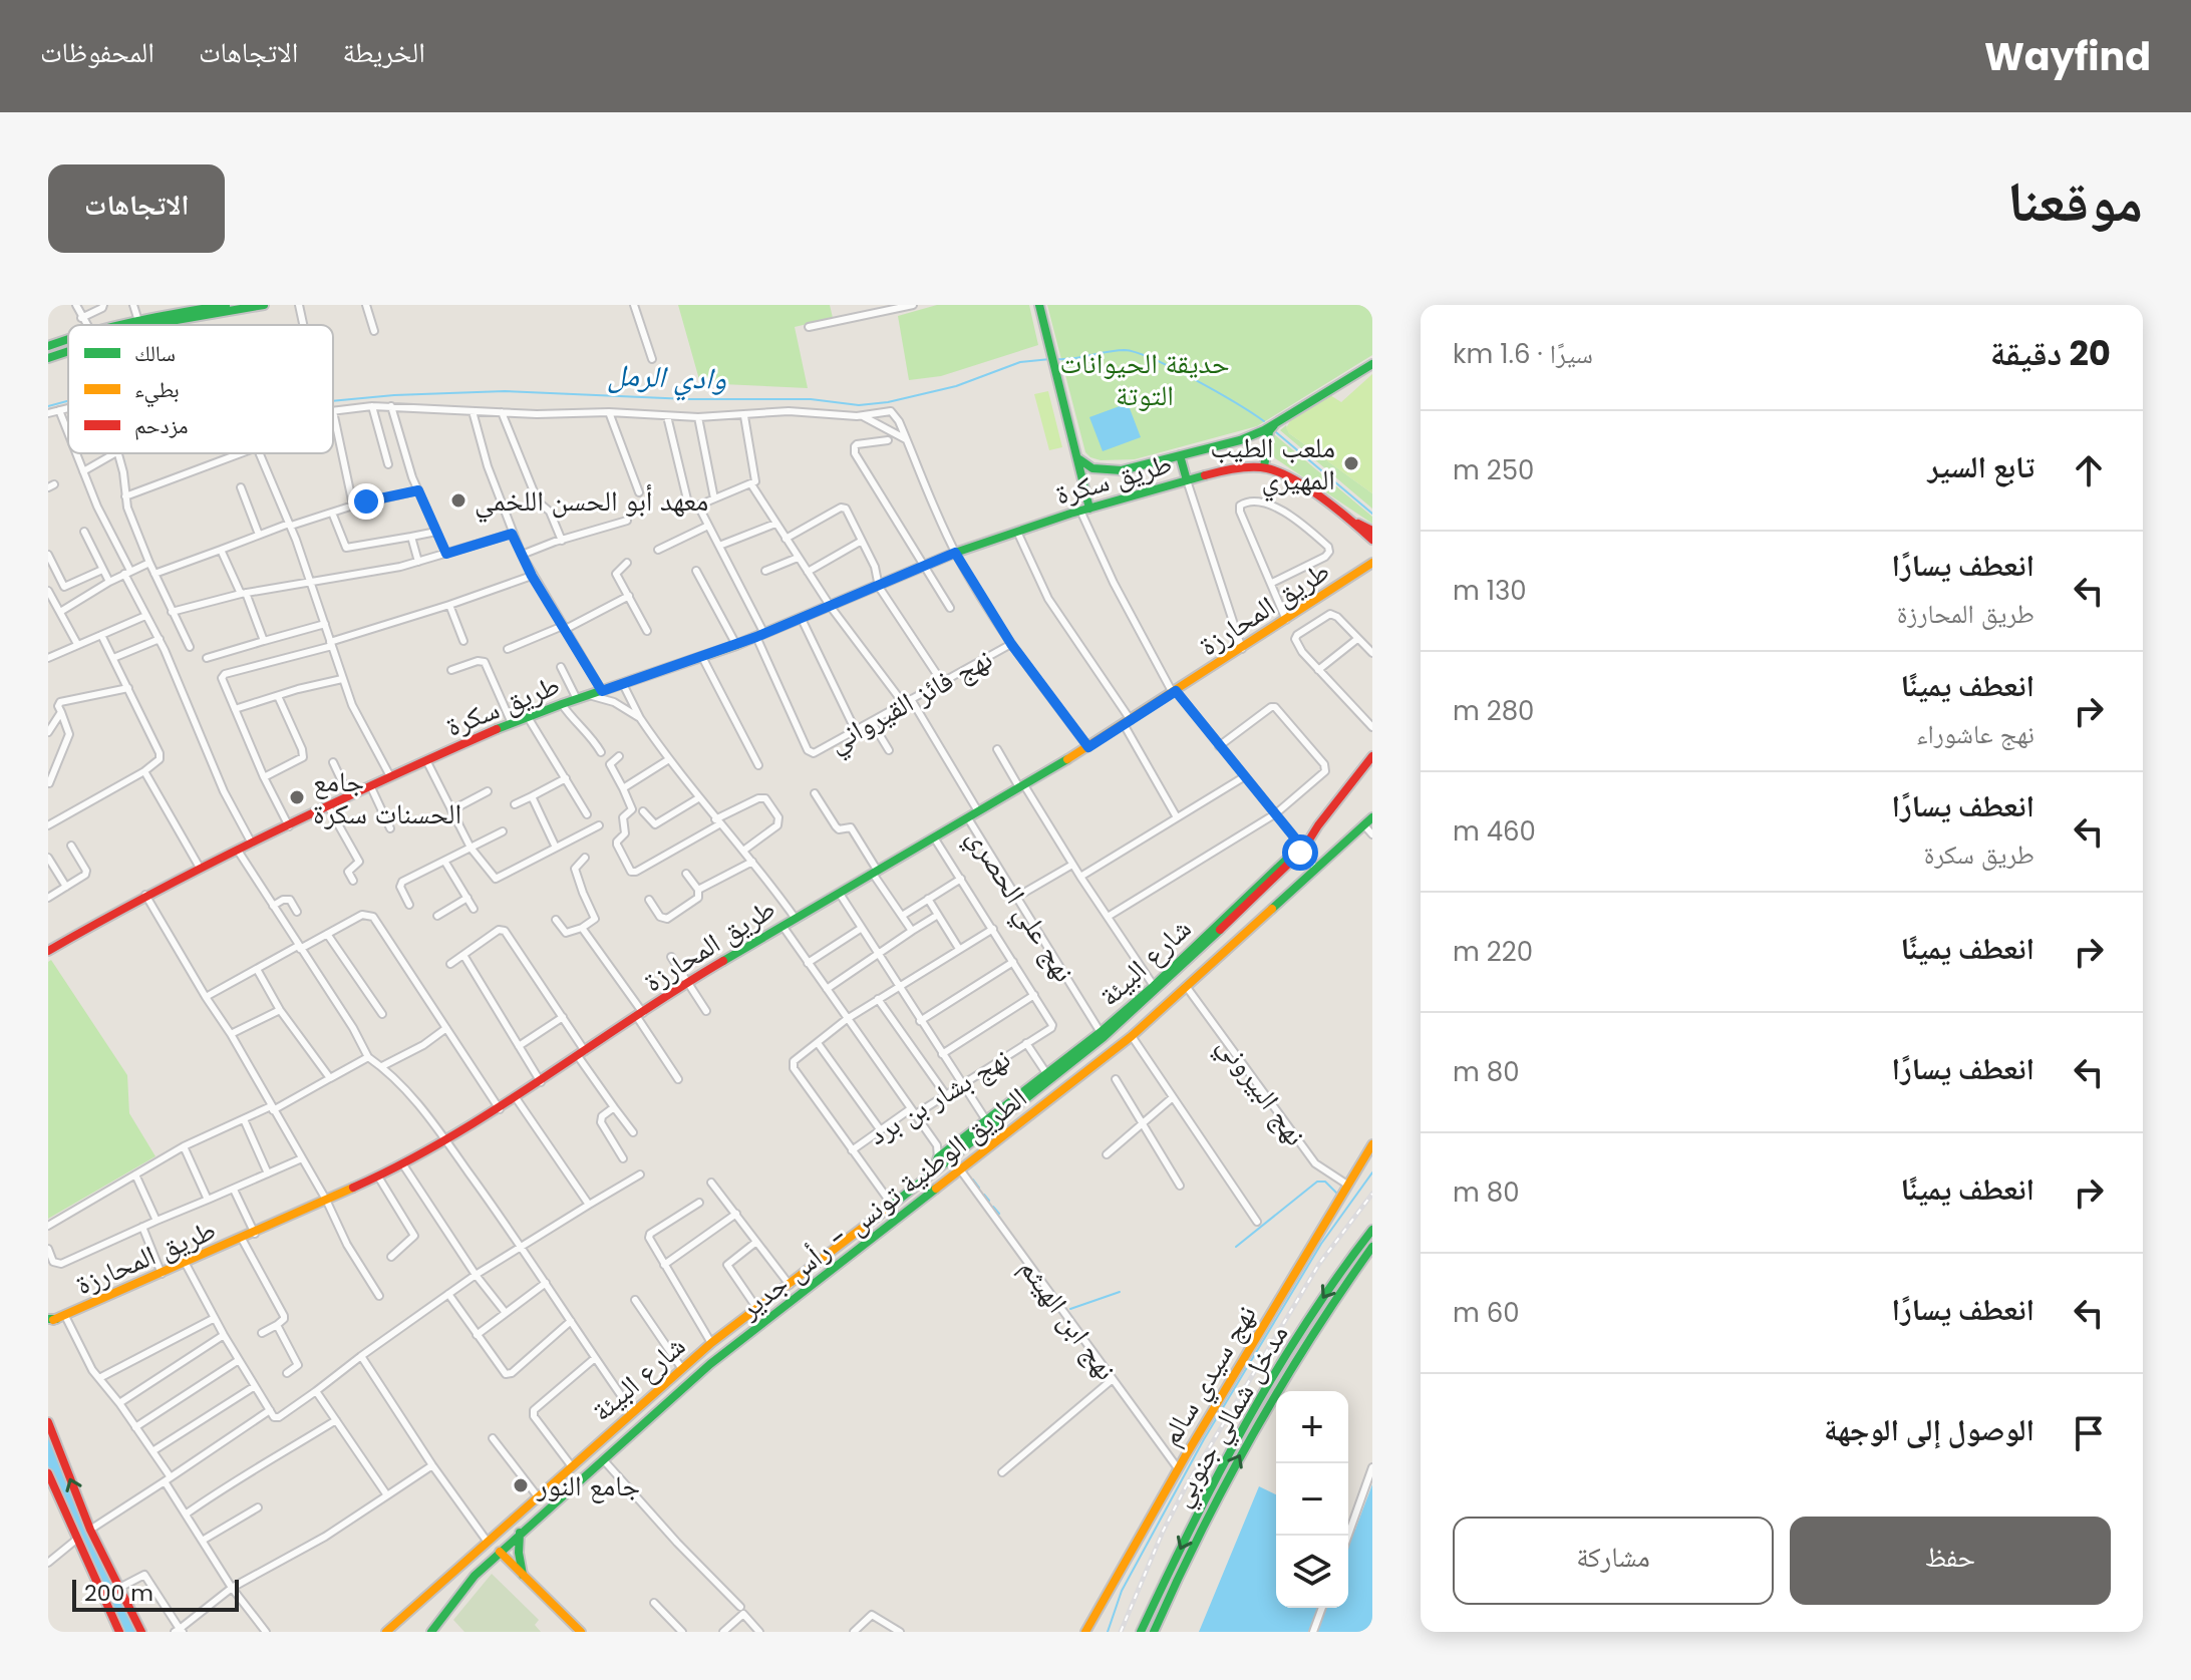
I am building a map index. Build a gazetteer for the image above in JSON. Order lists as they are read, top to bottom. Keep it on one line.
{"streets":{"main road":["طريق سكرة","طريق المحارزة","شارع البيئة","الطريق الوطنية تونس - رأس جدير","نهج سيدي سالم","مدخل شمالي جنوبي"],"street":["نهج فائز القيرواني","نهج علي الحصري","نهج البيروني","نهج بشار بن برد","نهج ابن الهيثم"]},"crossings":[["طريق سكرة","نهج فائز القيرواني"],["طريق المحارزة","نهج علي الحصري"],["نهج علي الحصري","شارع البيئة"],["نهج البيروني","الطريق الوطنية تونس - رأس جدير"],["نهج البيروني","نهج سيدي سالم"],["الطريق الوطنية تونس - رأس جدير","نهج ابن الهيثم"],["نهج ابن الهيثم","نهج سيدي سالم"]],"water":["وادي الرمل"],"parks":["حديقة الحيوانات التوتة"],"places":["ملعب الطيب المهيري","معهد أبو الحسن اللخمي","جامع الحسنات سكرة","جامع النور"],"legend":["سالك","بطيء","مزدحم"],"scale_bar":"200 m","page":{"header":"Wayfind","nav":["الخريطة","الاتجاهات","المحفوظات"],"title":"موقعنا","buttons":["الاتجاهات",["حفظ","مشاركة"]],"heading":["20 دقيقة","سيرًا · 1.6 km"],"list":[["تابع السير","250 m"],["انعطف يسارًا","طريق المحارزة","130 m"],["انعطف يمينًا","نهج عاشوراء","280 m"],["انعطف يسارًا","طريق سكرة","460 m"],["انعطف يمينًا","220 m"],["انعطف يسارًا","80 m"],["انعطف يمينًا","80 m"],["انعطف يسارًا","60 m"],"الوصول إلى الوجهة"],"map_buttons":["+","−"],"scale":"200 m"}}
